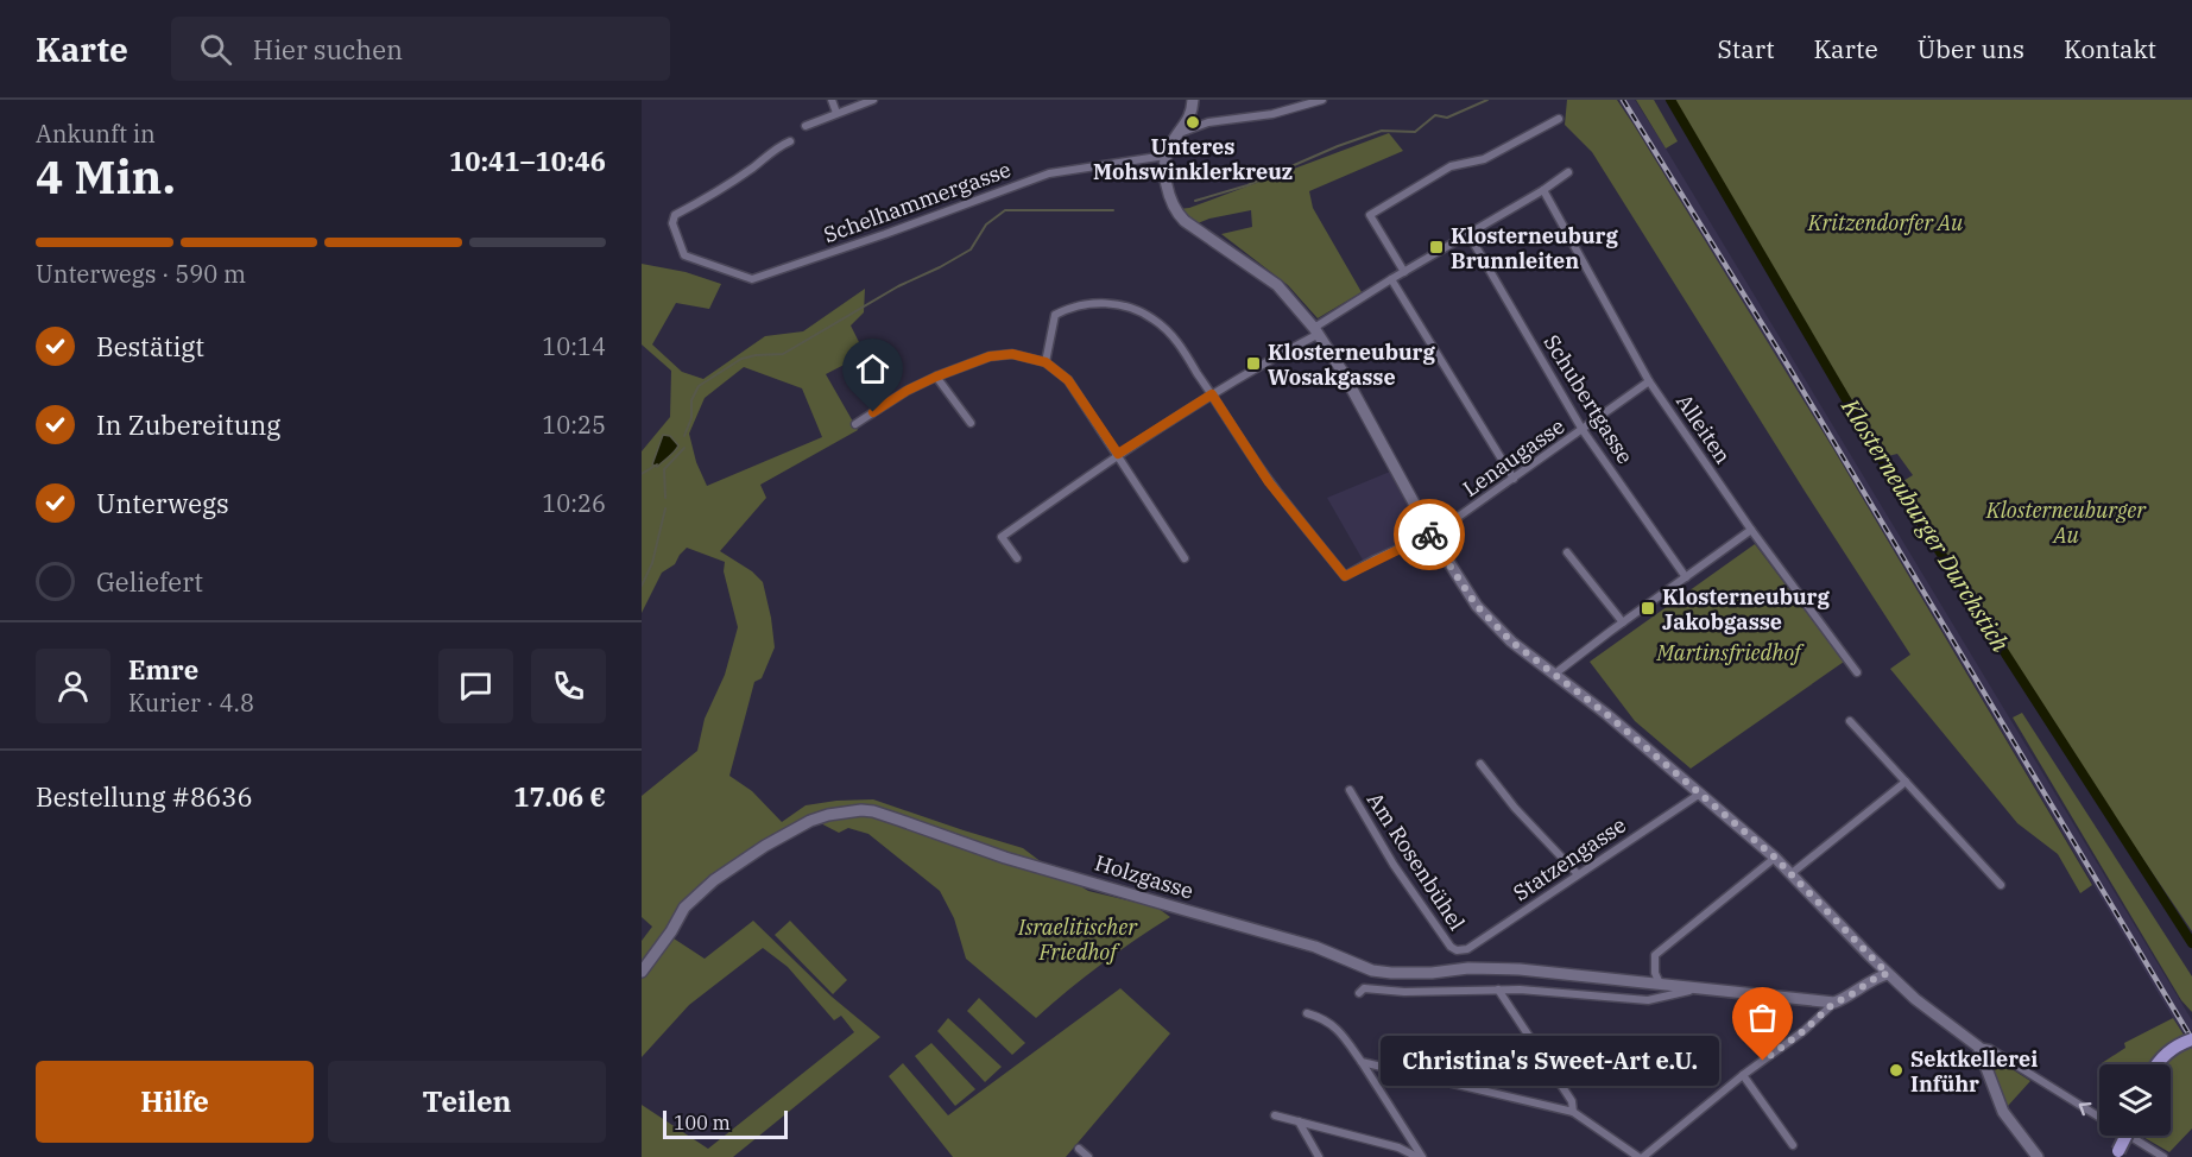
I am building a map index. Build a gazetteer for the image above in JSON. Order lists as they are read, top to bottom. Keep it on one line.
{"streets":{"main road":["Holzgasse"],"street":["Schelhammergasse","Schubertgasse","Alleiten","Lenaugasse","Statzengasse","Am Rosenbühel"]},"crossings":[["Schubertgasse","Lenaugasse"],["Alleiten","Lenaugasse"],["Statzengasse","Am Rosenbühel"]],"water":["Klosterneuburger Durchstich"],"parks":["Kritzendorfer Au","Klosterneuburger Au","Martinsfriedhof","Israelitischer Friedhof"],"places":{"other":["Unteres Mohswinklerkreuz","Christina's Sweet-Art e.U.","Sektkellerei Inführ"],"transit":["Klosterneuburg Brunnleiten","Klosterneuburg Wosakgasse","Klosterneuburg Jakobgasse"]},"scale_bar":"100 m","page":{"header":"Karte","search":"Hier suchen","nav":["Start","Karte","Über uns","Kontakt"],"heading":["4 Min.","Ankunft in","10:41–10:46"],"panel":["Emre","Kurier · 4.8","Bestellung #8636","17.06 €"],"bar":"Unterwegs · 590 m","list":[["Bestätigt","10:14"],["In Zubereitung","10:25"],["Unterwegs","10:26"],"Geliefert"],"bubble":"Christina's Sweet-Art e.U.","buttons":["Hilfe","Teilen"],"scale":"100 m"}}
